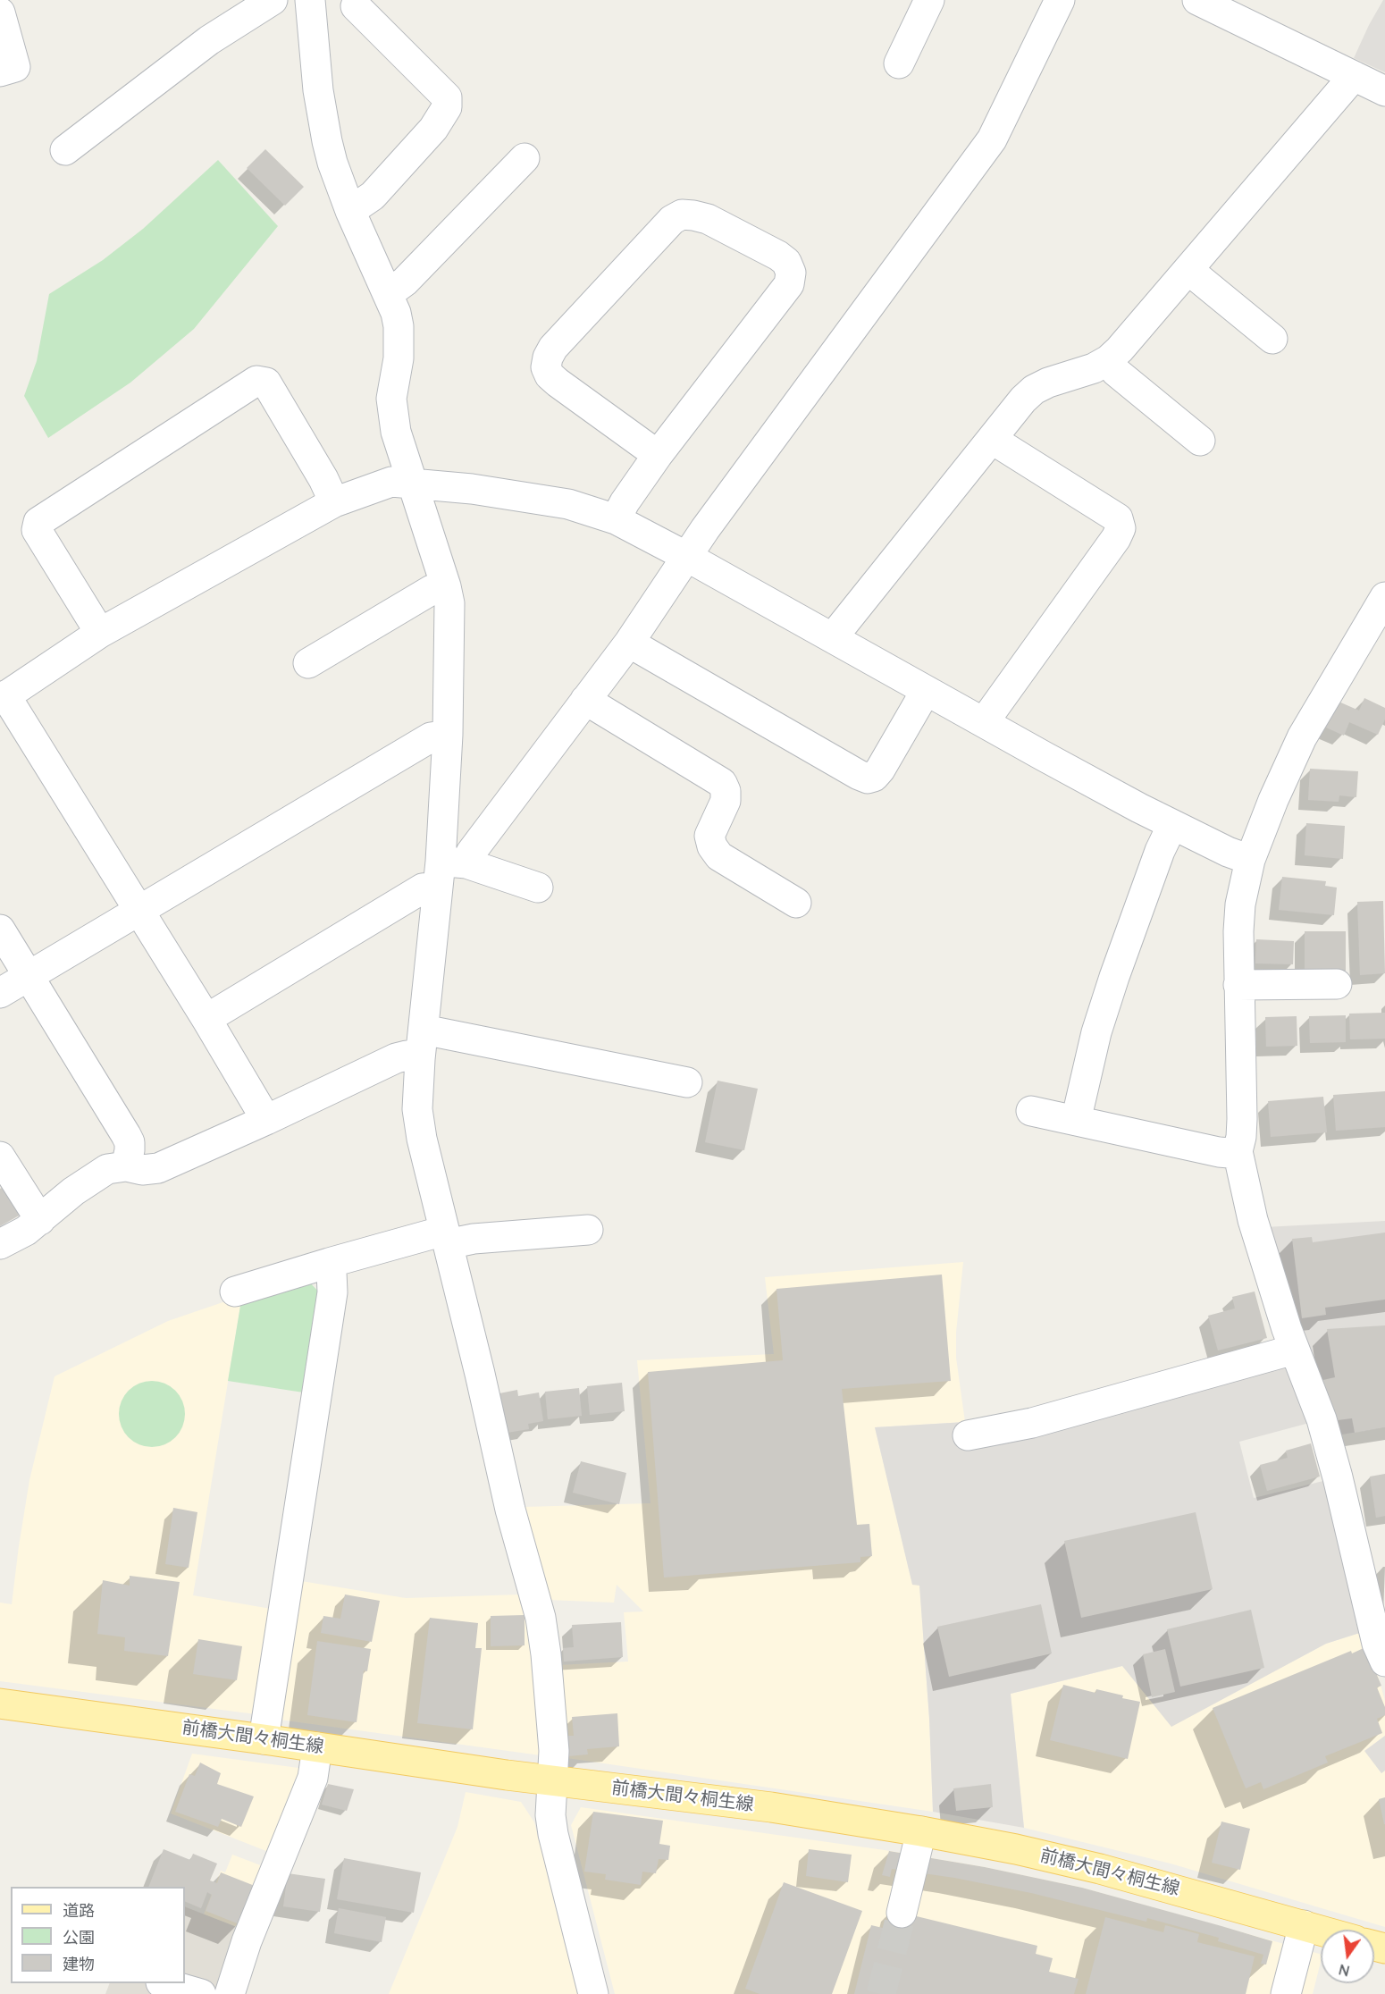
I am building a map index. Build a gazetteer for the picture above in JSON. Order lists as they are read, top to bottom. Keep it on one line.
{"streets":{"main road":["前橋大間々桐生線"]},"legend":["道路","公園","建物"],"north":"bottom"}
